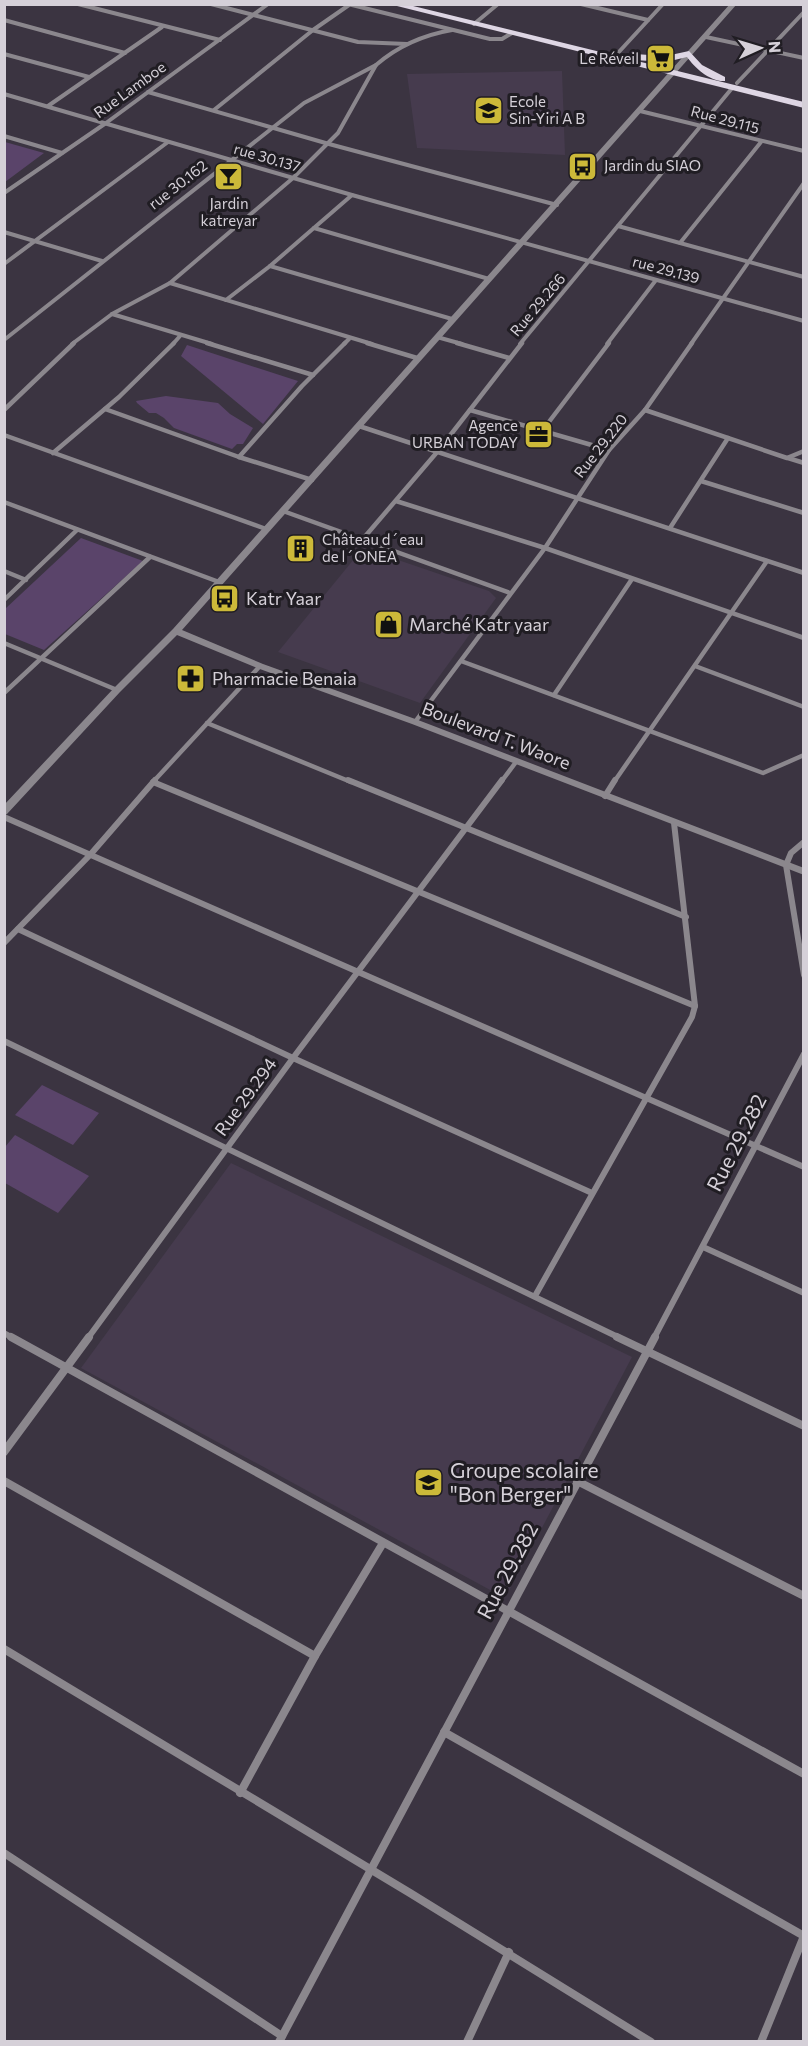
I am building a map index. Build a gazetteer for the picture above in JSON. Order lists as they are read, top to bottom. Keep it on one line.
{"streets":{"street":["Rue Lamboe","Rue 29.115","rue 30.137","rue 30.162","rue 29.139","Rue 29.266","Rue 29.220","Boulevard T. Waore","Rue 29.294","Rue 29.282"]},"crossings":[["Rue Lamboe","rue 30.137"],["Rue 29.115","Rue 29.266"],["rue 30.137","rue 30.162"],["rue 30.137","rue 29.139"],["rue 29.139","Rue 29.266"],["rue 29.139","Rue 29.220"],["Rue 29.220","Boulevard T. Waore"],["Boulevard T. Waore","Rue 29.294"]],"places":{"supermarket":["Le Réveil"],"school or university":["Ecole Sin-Yiri A B","Groupe scolaire \"Bon Berger\""],"bus stop":["Jardin du SIAO","Katr Yaar"],"bar":["Jardin katreyar"],"office":["Agence URBAN TODAY"],"building":["Château d´eau de l´ONEA"],"shop":["Marché Katr yaar"],"pharmacy":["Pharmacie Benaia"]},"north":"right"}
